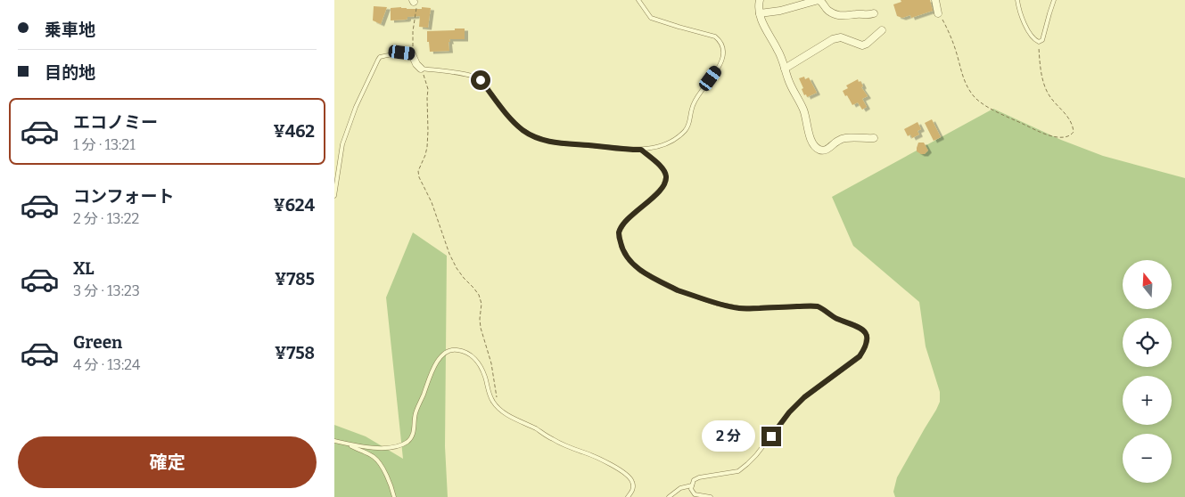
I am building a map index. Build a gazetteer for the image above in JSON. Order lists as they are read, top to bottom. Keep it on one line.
{"north":"top","page":{"banner":["乗車地","目的地"],"list":[{"name":"エコノミー","note":"1 分 · 13:21","value":"¥462"},{"name":"コンフォート","note":"2 分 · 13:22","value":"¥624"},{"name":"XL","note":"3 分 · 13:23","value":"¥785"},{"name":"Green","note":"4 分 · 13:24","value":"¥758"}],"map_buttons":["+","−"],"bubble":"2 分","buttons":"確定"}}
